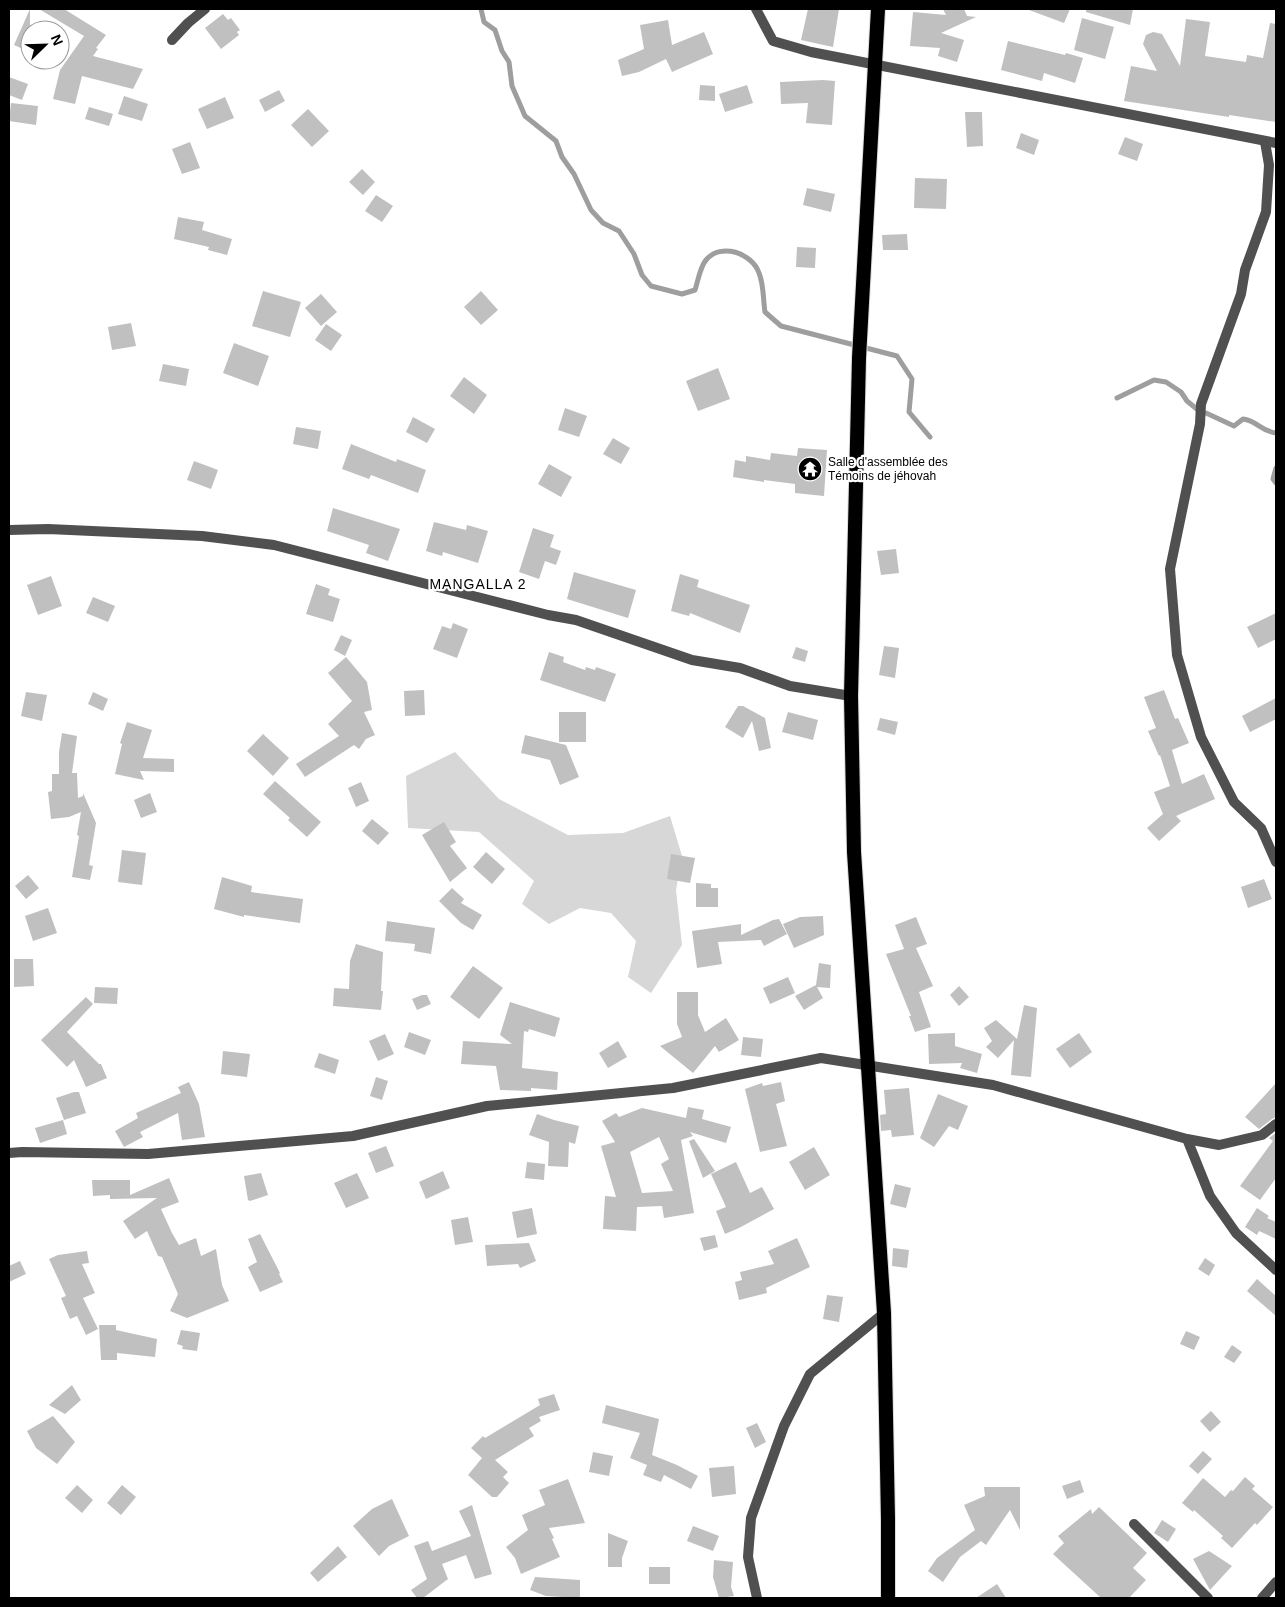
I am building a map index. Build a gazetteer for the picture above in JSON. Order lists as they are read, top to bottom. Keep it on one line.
{"districts":["MANGALLA 2"],"places":{"temple":["Salle d'assemblée des Témoins de jéhovah"]},"north":"top right"}
